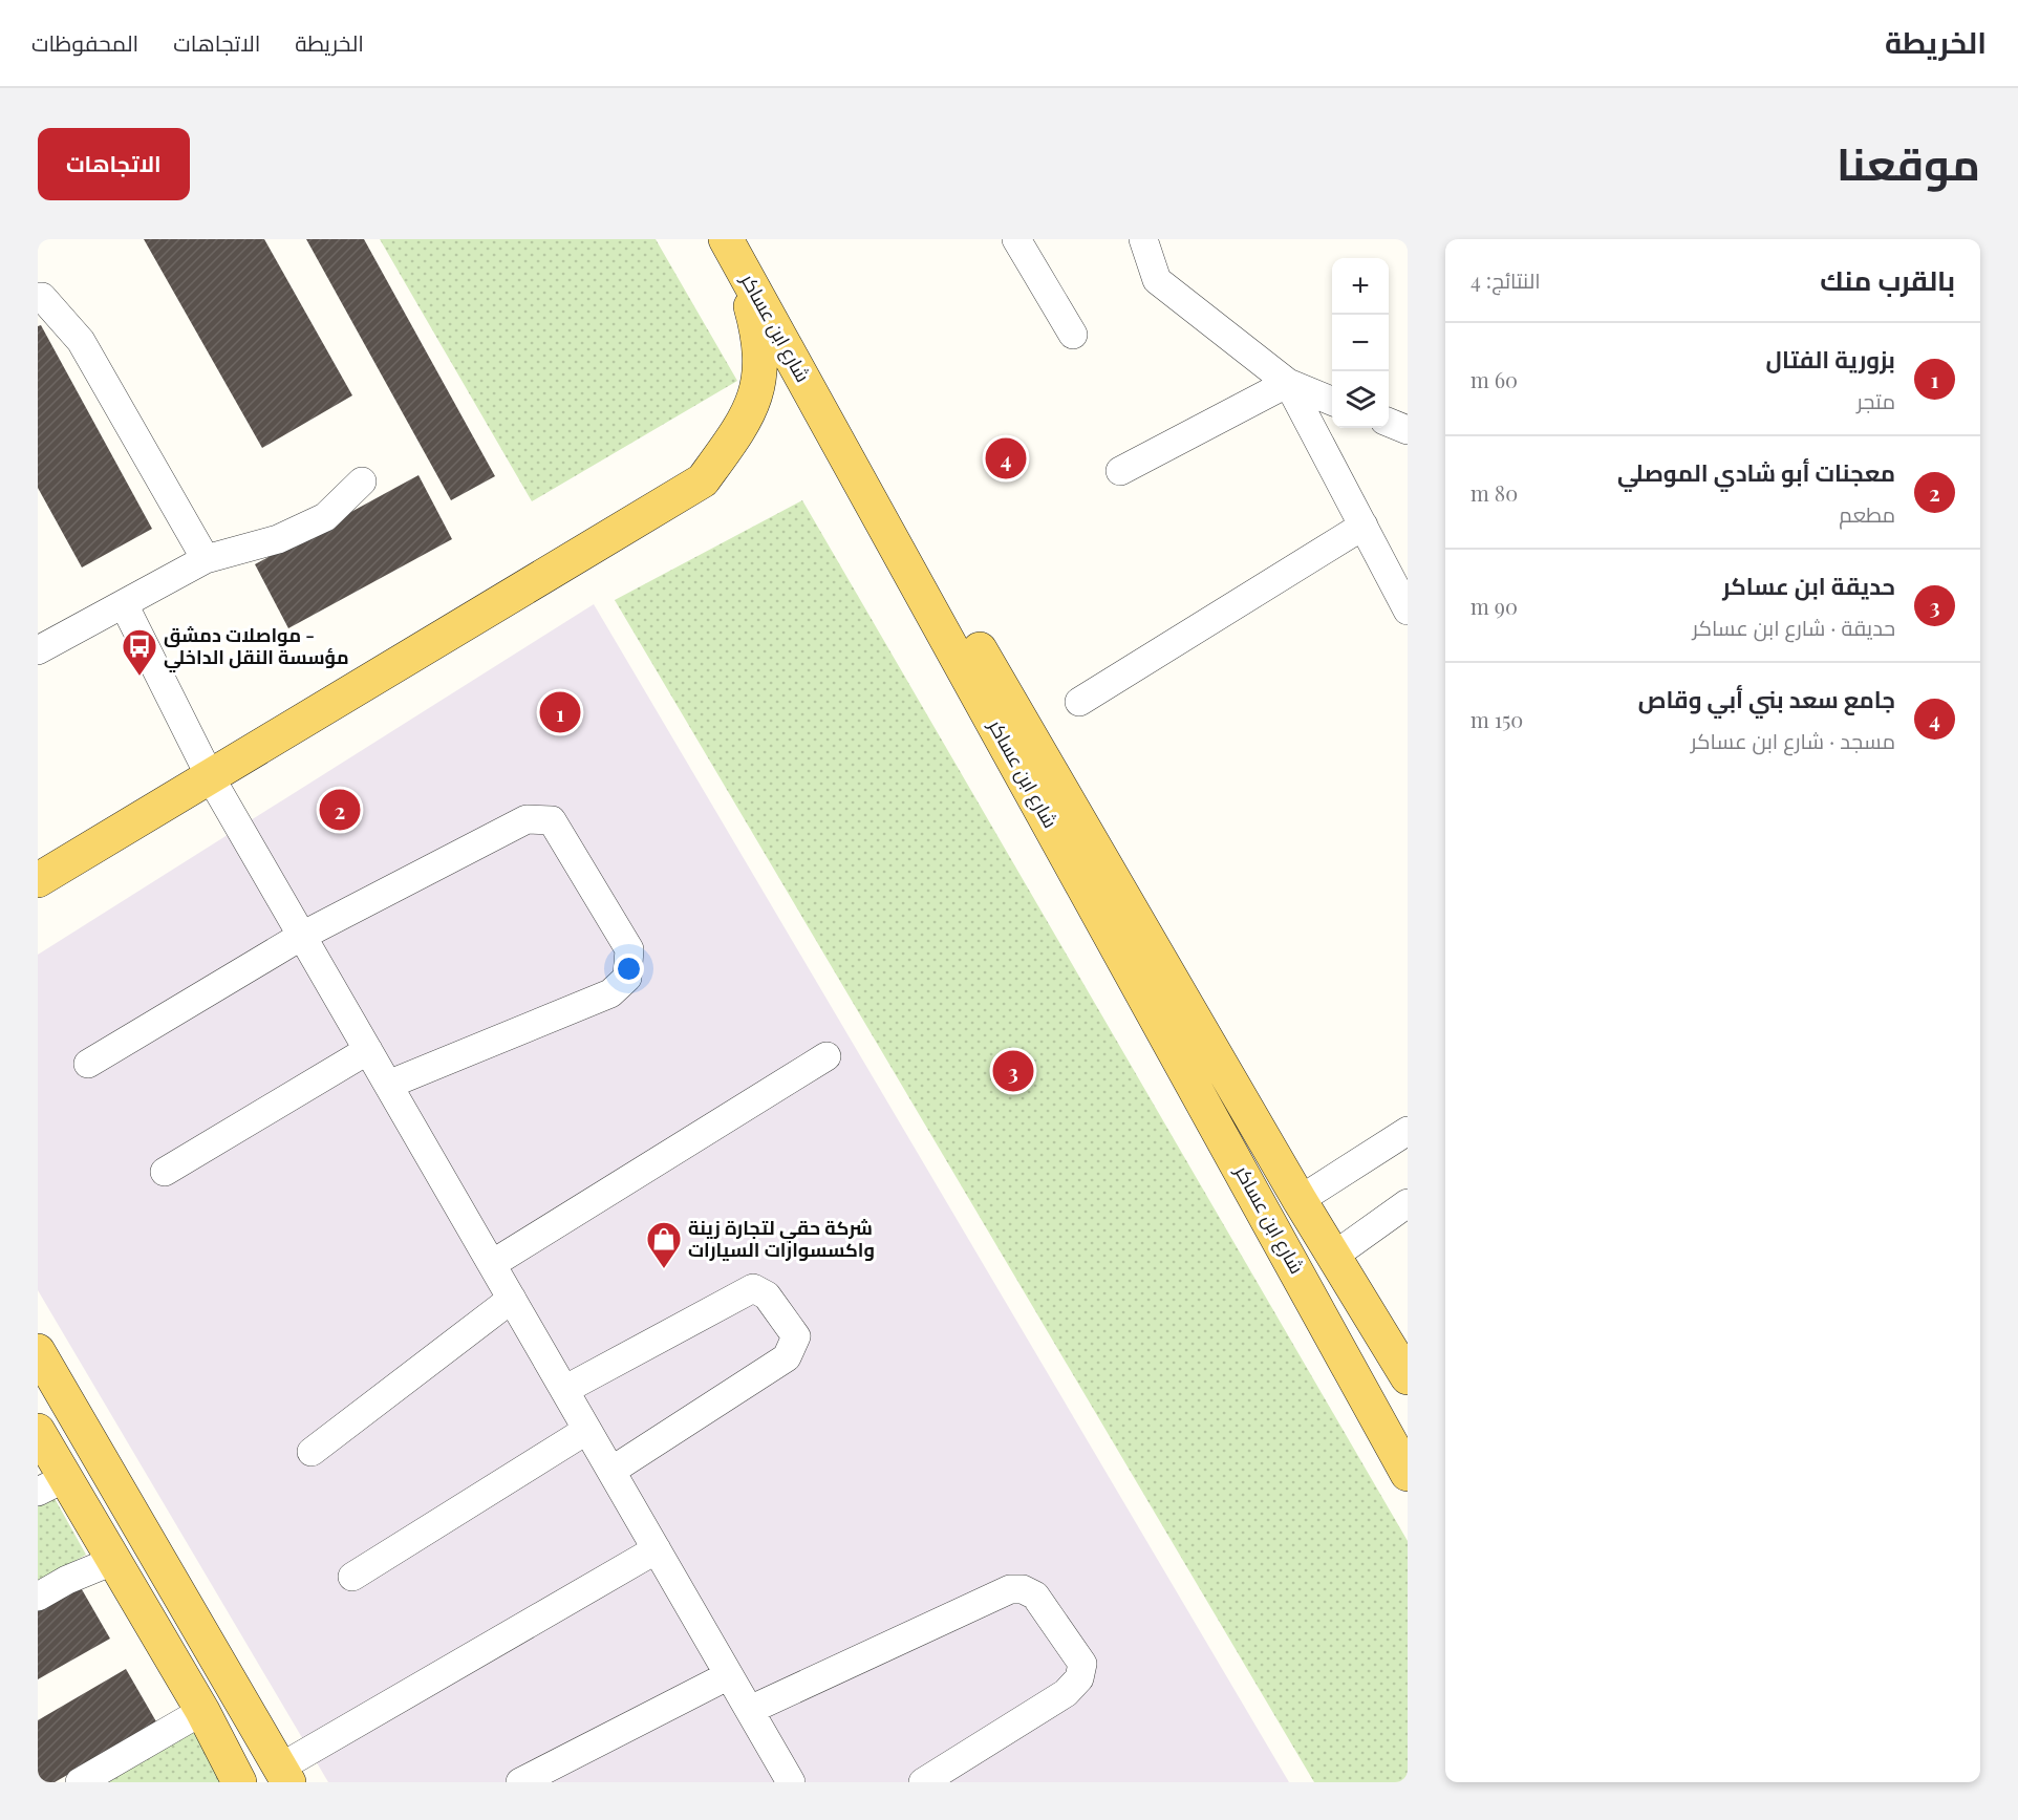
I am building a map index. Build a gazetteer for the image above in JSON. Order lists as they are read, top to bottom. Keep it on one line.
{"streets":{"main road":["شارع ابن عساكر"]},"places":{"bus stop":["مواصلات دمشق - مؤسسة النقل الداخلي"],"shop":["شركة حقي لتجارة زينة واكسسوارات السيارات"]},"page":{"header":"الخريطة","nav":["الخريطة","الاتجاهات","المحفوظات"],"title":"موقعنا","buttons":"الاتجاهات","heading":["بالقرب منك","النتائج: 4"],"map_buttons":["+","−"],"list":[{"mark":"1","name":"بزورية الفتال","note":"متجر","value":"60 m"},{"mark":"2","name":"معجنات أبو شادي الموصلي","note":"مطعم","value":"80 m"},{"mark":"3","name":"حديقة ابن عساكر","note":"حديقة · شارع ابن عساكر","value":"90 m"},{"mark":"4","name":"جامع سعد بني أبي وقاص","note":"مسجد · شارع ابن عساكر","value":"150 m"}],"pins":["4","1","2","3"]}}
